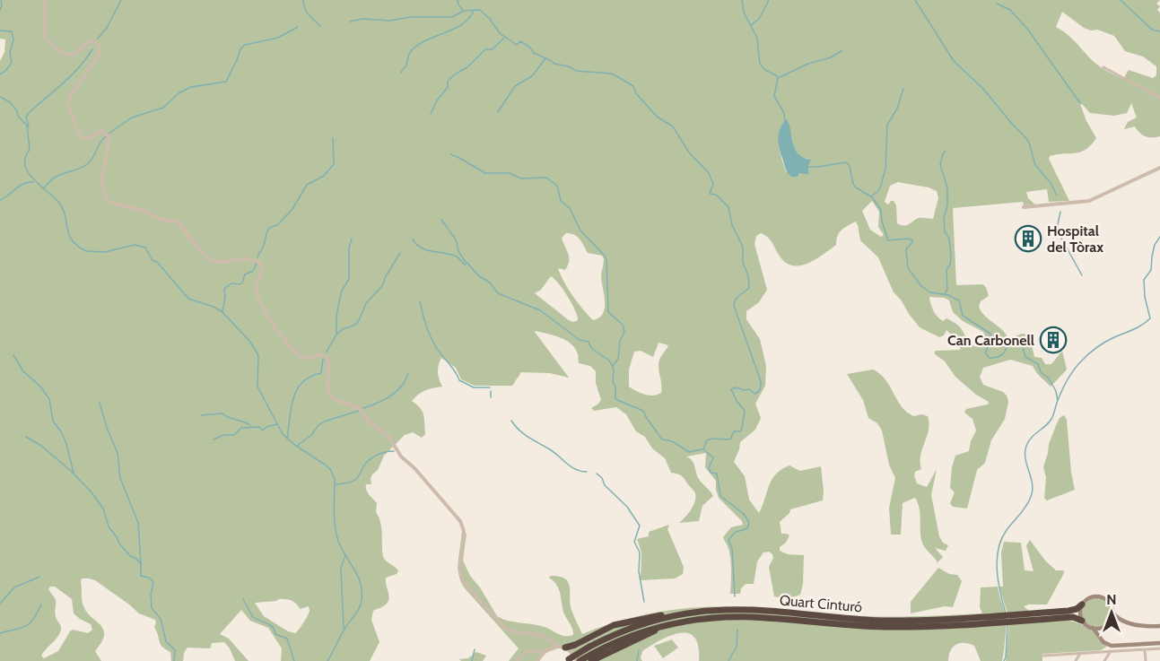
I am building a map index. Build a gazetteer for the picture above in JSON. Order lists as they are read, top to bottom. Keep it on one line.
{"streets":{"highway":["Quart Cinturó"]},"places":{"building":["Hospital del Tòrax","Can Carbonell"]},"north":"top"}
